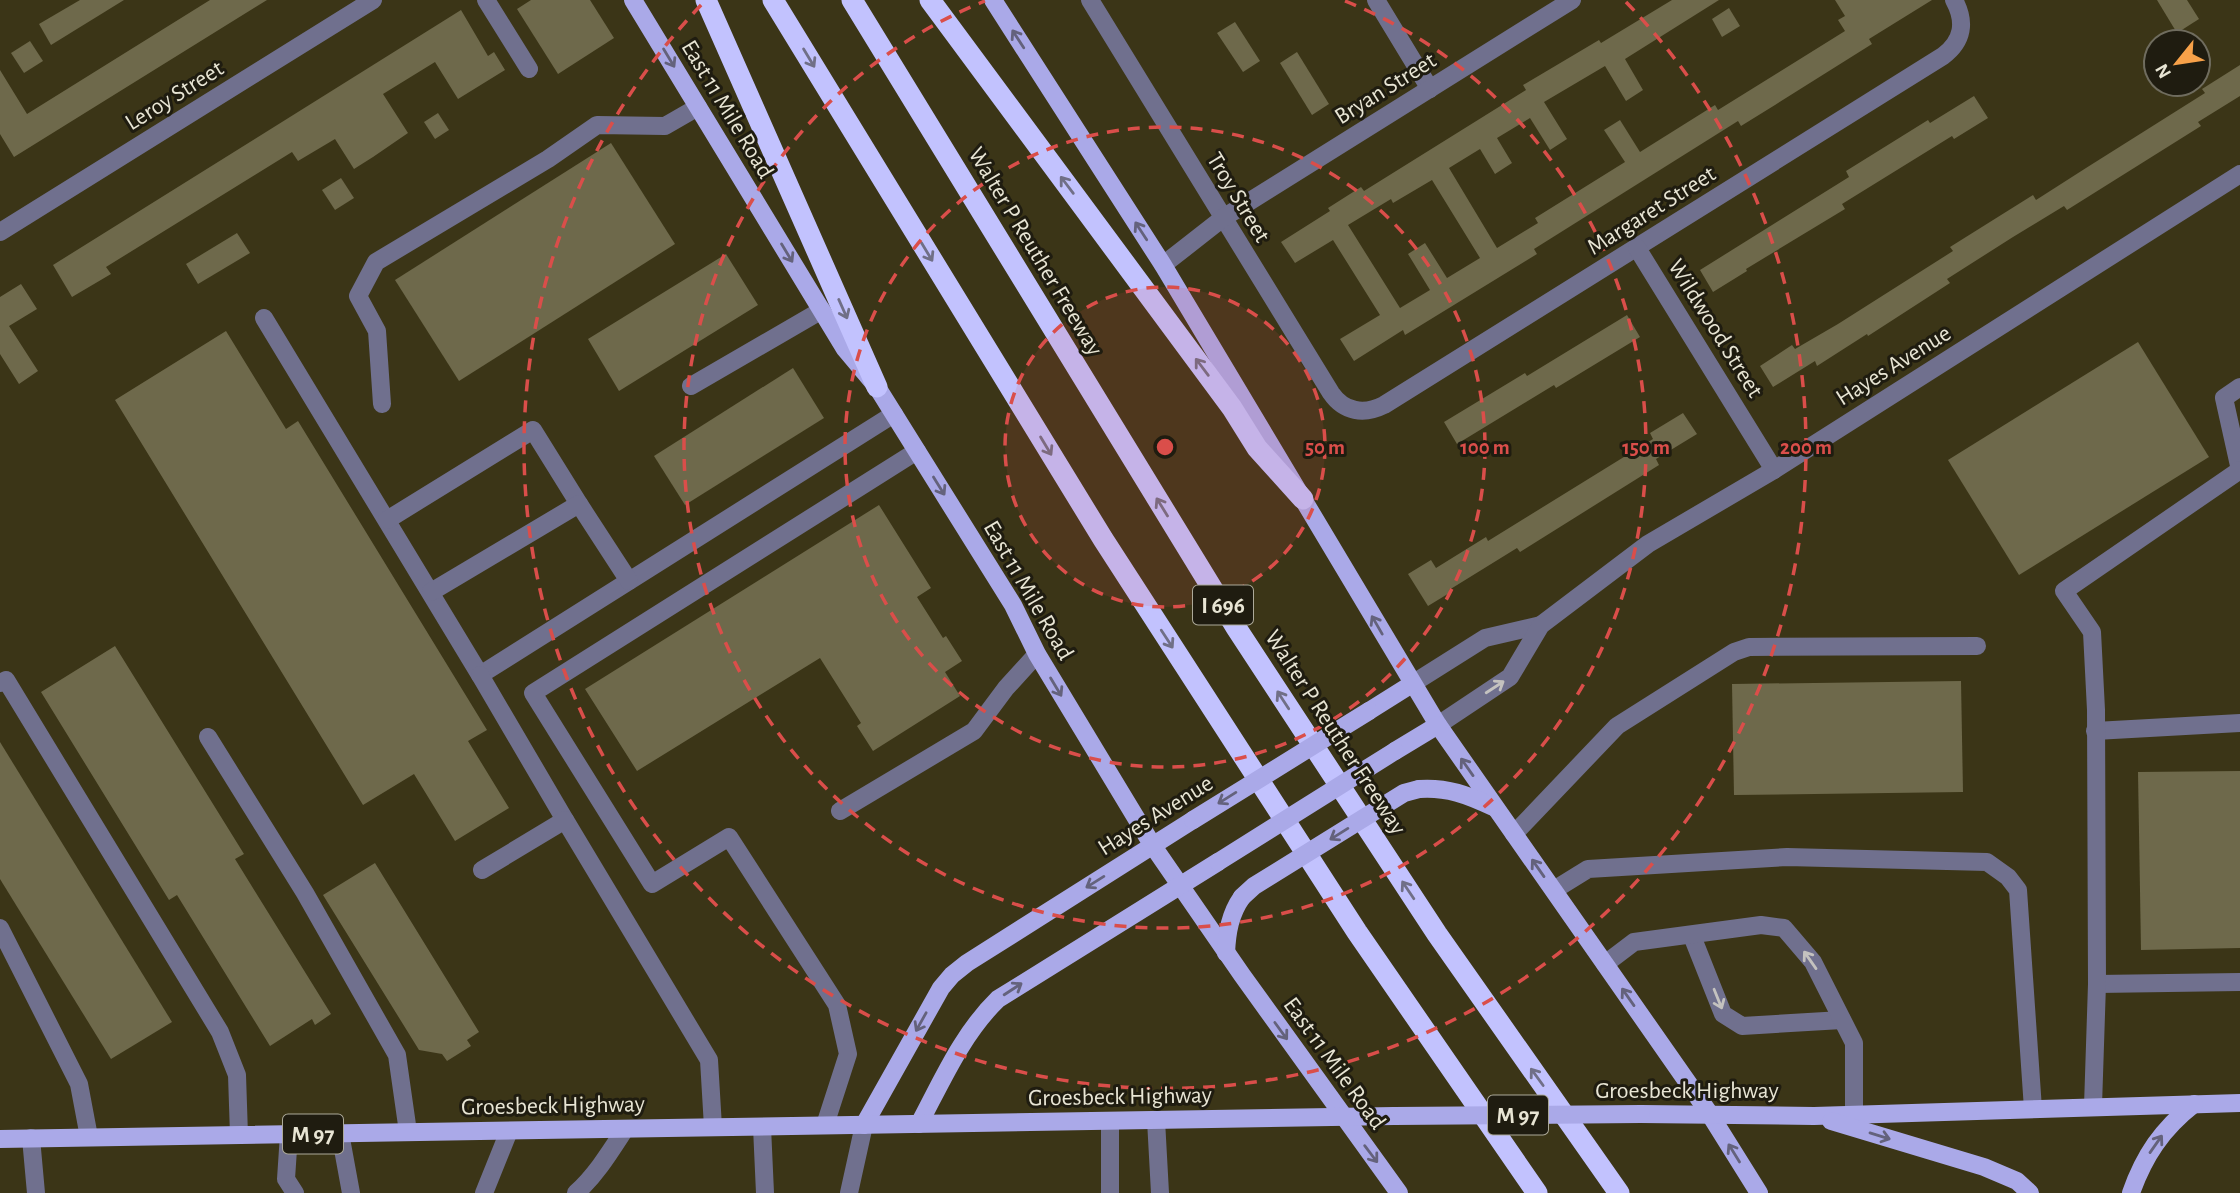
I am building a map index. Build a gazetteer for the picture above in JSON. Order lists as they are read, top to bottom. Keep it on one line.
{"streets":{"highway":["Walter P Reuther Freeway","I 696"],"main road":["East 11 Mile Road","Hayes Avenue","Groesbeck Highway","M 97"],"street":["Bryan Street","Leroy Street","Troy Street","Margaret Street","Wildwood Street"]},"crossings":[["Bryan Street","Troy Street"],["East 11 Mile Road","Hayes Avenue"],["East 11 Mile Road","Groesbeck Highway"],["Troy Street","Margaret Street"],["Margaret Street","Wildwood Street"],["Wildwood Street","Hayes Avenue"],["Hayes Avenue","Groesbeck Highway"]],"one_way":["East 11 Mile Road"],"north":"bottom left","rings":["50 m","100 m","150 m","200 m"]}
